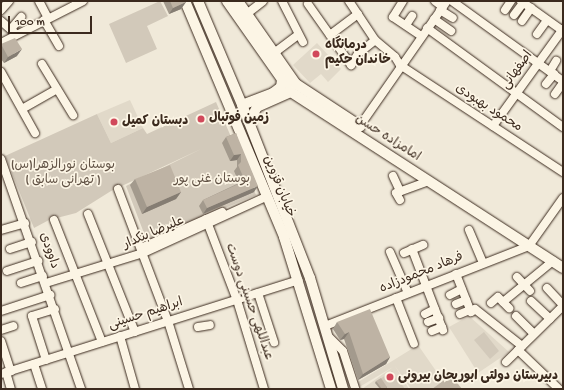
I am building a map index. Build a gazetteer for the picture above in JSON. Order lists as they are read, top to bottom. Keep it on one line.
{"streets":{"main road":["امامزاده حسن","خیابان قزوین"],"street":["اصفهانی","محمود بهبودی","علیرضا بنکدار","داوودی","فرهاد محمودزاده","عبداللهی حسینی دوست","ابراهیم حسینی"]},"crossings":[["اصفهانی","محمود بهبودی"],["امامزاده حسن","فرهاد محمودزاده"],["خیابان قزوین","علیرضا بنکدار"],["خیابان قزوین","فرهاد محمودزاده"],["خیابان قزوین","ابراهیم حسینی"],["علیرضا بنکدار","داوودی"],["علیرضا بنکدار","عبداللهی حسینی دوست"],["داوودی","ابراهیم حسینی"],["عبداللهی حسینی دوست","ابراهیم حسینی"]],"parks":["بوستان نورالزهرا(س) ( تهرانی سابق )","بوستان غنی پور"],"places":["درمانگاه خاندان حکیم","زمین فوتبال","دبستان کمیل","دبیرستان دولتی ابوریحان بیرونی"],"scale_bar":"100 m"}
